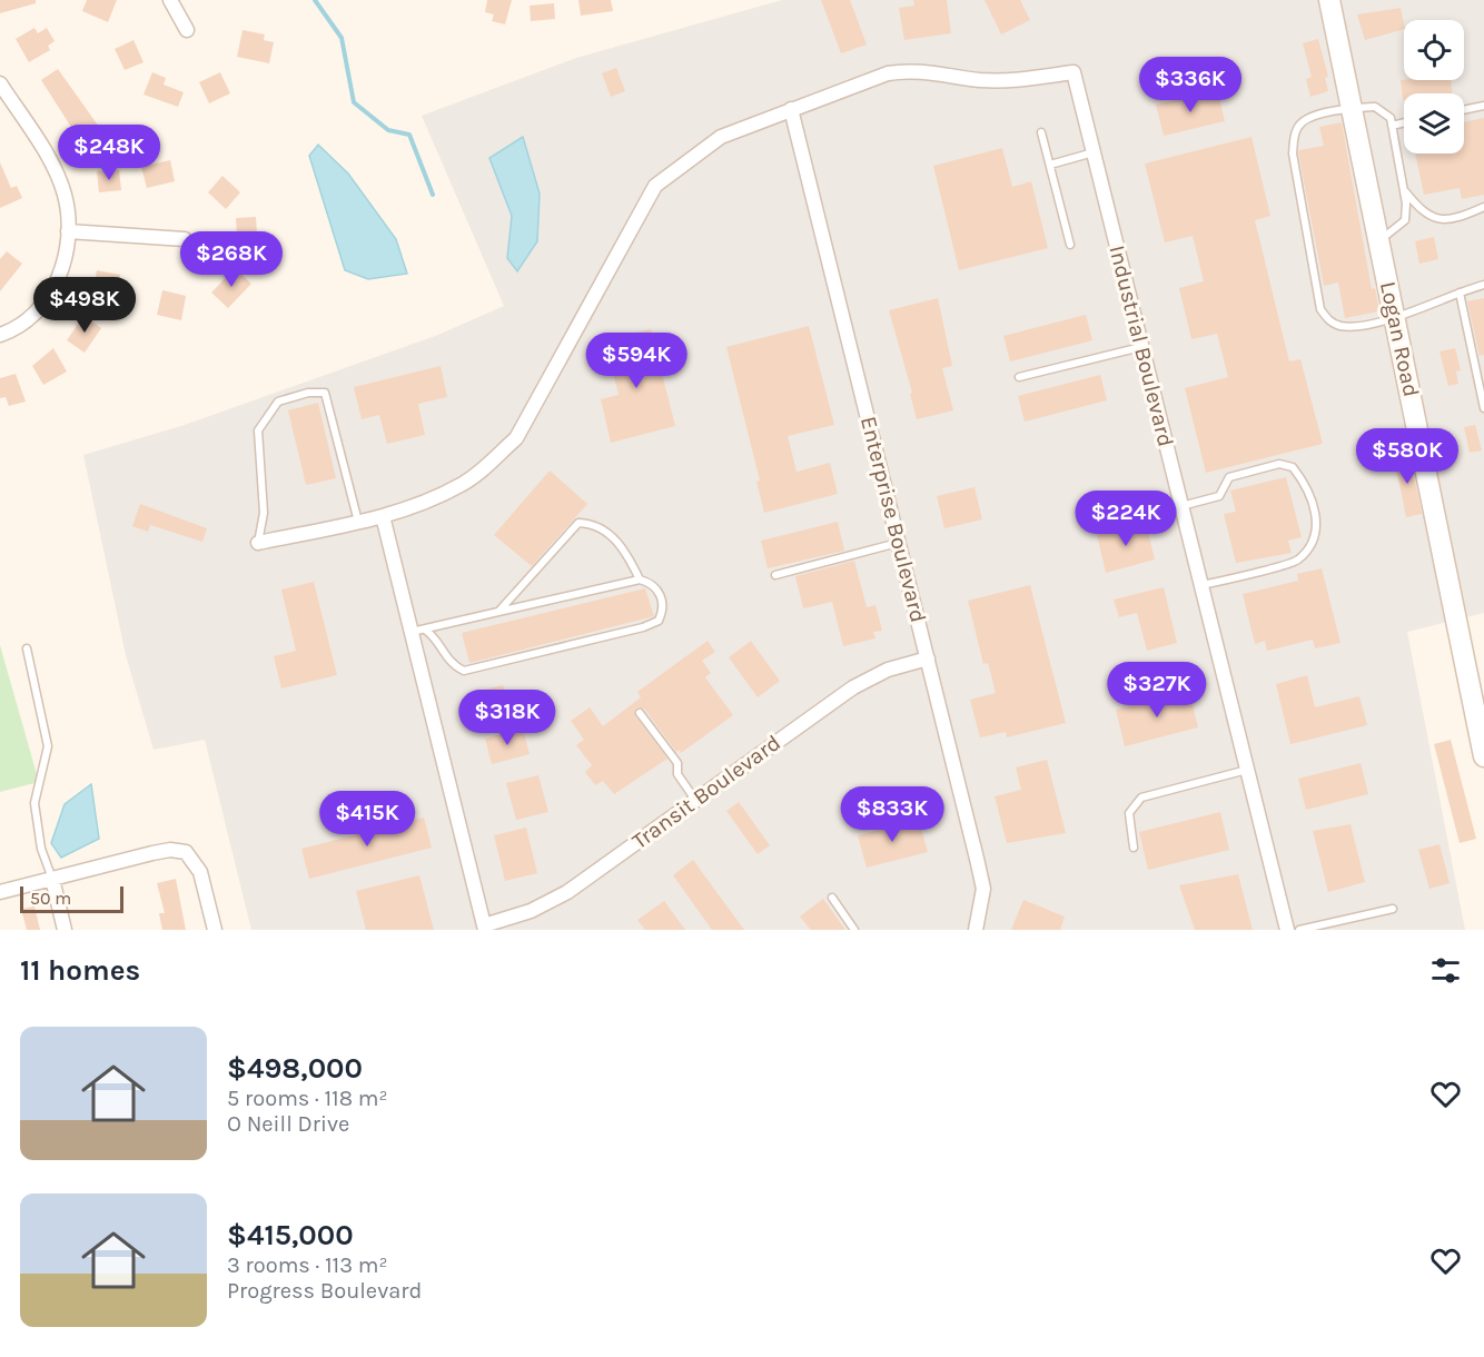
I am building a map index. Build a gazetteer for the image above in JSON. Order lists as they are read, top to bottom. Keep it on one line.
{"streets":{"street":["Logan Road","Industrial Boulevard","Enterprise Boulevard","Transit Boulevard"]},"crossings":[["Industrial Boulevard","Enterprise Boulevard"],["Enterprise Boulevard","Transit Boulevard"]],"scale_bar":"50 m","page":{"price":["$336K","$248K","$268K","$498K","$594K","$580K","$224K","$327K","$318K","$833K","$415K"],"scale":"50 m","heading":"11 homes","list":[{"name":"$498,000","note":"5 rooms · 118 m² · O Neill Drive"},{"name":"$415,000","note":"3 rooms · 113 m² · Progress Boulevard"}]}}
